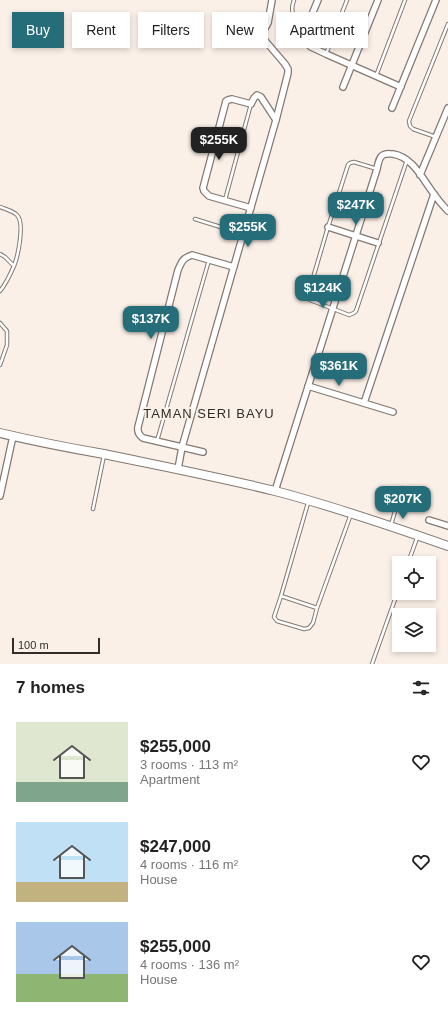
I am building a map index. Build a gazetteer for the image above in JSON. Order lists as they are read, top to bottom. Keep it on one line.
{"districts":["TAMAN SERI BAYU"],"scale_bar":"100 m","page":{"chip":["Buy","Rent","Filters","New","Apartment"],"price":["$255K","$247K","$255K","$124K","$137K","$361K","$207K"],"scale":"100 m","heading":"7 homes","list":[{"name":"$255,000","note":"3 rooms · 113 m² · Apartment"},{"name":"$247,000","note":"4 rooms · 116 m² · House"},{"name":"$255,000","note":"4 rooms · 136 m² · House"}]}}
